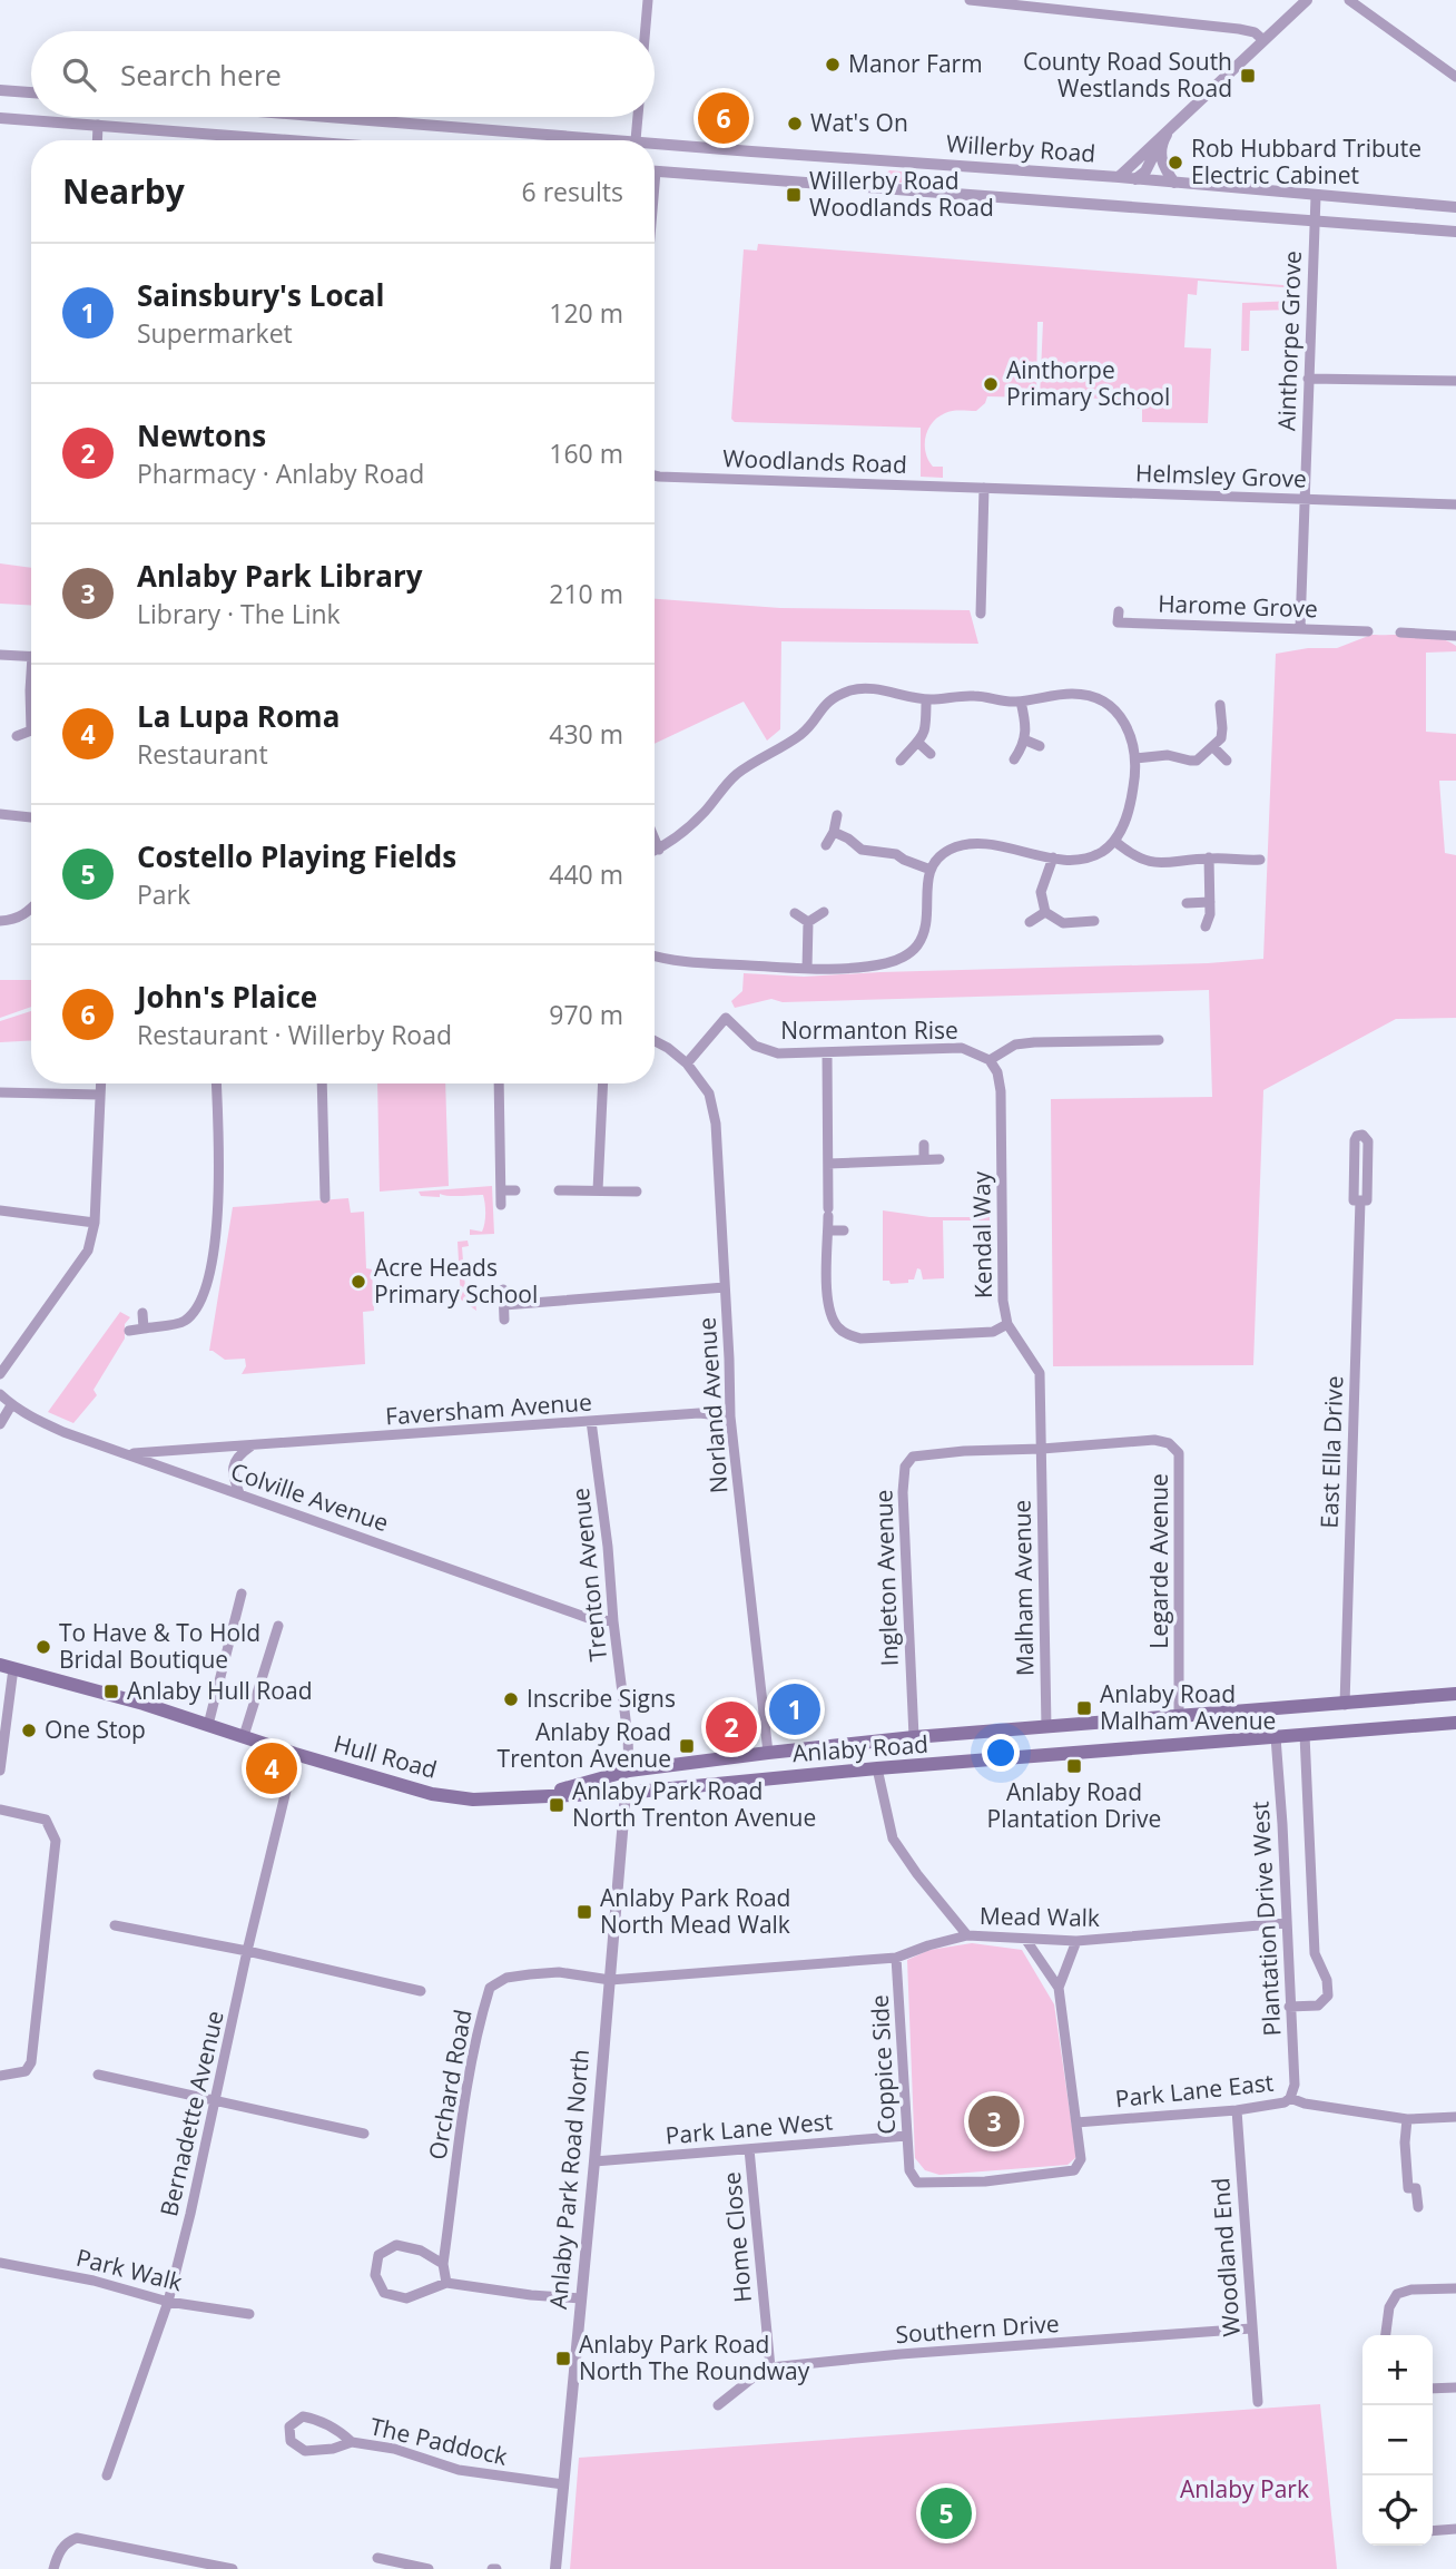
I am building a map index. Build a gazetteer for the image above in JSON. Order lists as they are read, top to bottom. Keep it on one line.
{"streets":{"main road":["Anlaby Road","Hull Road"],"street":["Willerby Road","Ainthorpe Grove","Woodlands Road","Helmsley Grove","Harome Grove","Normanton Rise","Kendal Way","Norland Avenue","Faversham Avenue","East Ella Drive","Colville Avenue","Legarde Avenue","Trenton Avenue","Ingleton Avenue","Malham Avenue","Mead Walk","Plantation Drive West","Coppice Side","Orchard Road","Park Lane East","Bernadette Avenue","Park Lane West","Anlaby Park Road North","Home Close","Woodland End","Park Walk","Southern Drive","The Paddock"]},"crossings":[["Willerby Road","Ainthorpe Grove"],["Ainthorpe Grove","Helmsley Grove"],["Ainthorpe Grove","Harome Grove"],["Woodlands Road","Helmsley Grove"],["Normanton Rise","Kendal Way"],["Normanton Rise","Norland Avenue"],["Kendal Way","Legarde Avenue"],["Kendal Way","Ingleton Avenue"],["Kendal Way","Malham Avenue"],["Norland Avenue","Faversham Avenue"],["Norland Avenue","Anlaby Road"],["Faversham Avenue","Colville Avenue"],["Faversham Avenue","Trenton Avenue"],["East Ella Drive","Anlaby Road"],["Colville Avenue","Trenton Avenue"],["Legarde Avenue","Ingleton Avenue"],["Legarde Avenue","Malham Avenue"],["Legarde Avenue","Anlaby Road"],["Trenton Avenue","Anlaby Road"],["Ingleton Avenue","Malham Avenue"],["Ingleton Avenue","Anlaby Road"],["Malham Avenue","Anlaby Road"],["Anlaby Road","Hull Road"],["Anlaby Road","Plantation Drive West"],["Anlaby Road","Anlaby Park Road North"],["Hull Road","Bernadette Avenue"],["Mead Walk","Plantation Drive West"],["Mead Walk","Coppice Side"],["Mead Walk","Orchard Road"],["Mead Walk","Anlaby Park Road North"],["Plantation Drive West","Park Lane East"],["Coppice Side","Park Lane East"],["Coppice Side","Park Lane West"],["Orchard Road","Anlaby Park Road North"],["Park Lane East","Woodland End"],["Bernadette Avenue","Park Walk"],["Park Lane West","Anlaby Park Road North"],["Park Lane West","Home Close"],["Anlaby Park Road North","The Paddock"],["Home Close","Southern Drive"],["Woodland End","Southern Drive"]],"parks":["Anlaby Park"],"places":{"other":["Manor Farm","Wat's On","Rob Hubbard Tribute Electric Cabinet","Ainthorpe Primary School","Acre Heads Primary School","To Have & To Hold Bridal Boutique","Inscribe Signs","One Stop"],"transit":["County Road South Westlands Road","Willerby Road Woodlands Road","Anlaby Hull Road","Anlaby Road Malham Avenue","Anlaby Road Trenton Avenue","Anlaby Road Plantation Drive","Anlaby Park Road North Trenton Avenue","Anlaby Park Road North Mead Walk","Anlaby Park Road North The Roundway"]},"page":{"search":"Search here","pins":["6","1","2","4","3","5"],"heading":["Nearby","6 results"],"list":[{"mark":"1","name":"Sainsbury's Local","note":"Supermarket","value":"120 m"},{"mark":"2","name":"Newtons","note":"Pharmacy · Anlaby Road","value":"160 m"},{"mark":"3","name":"Anlaby Park Library","note":"Library · The Link","value":"210 m"},{"mark":"4","name":"La Lupa Roma","note":"Restaurant","value":"430 m"},{"mark":"5","name":"Costello Playing Fields","note":"Park","value":"440 m"},{"mark":"6","name":"John's Plaice","note":"Restaurant · Willerby Road","value":"970 m"}],"map_buttons":["+","−"]}}
